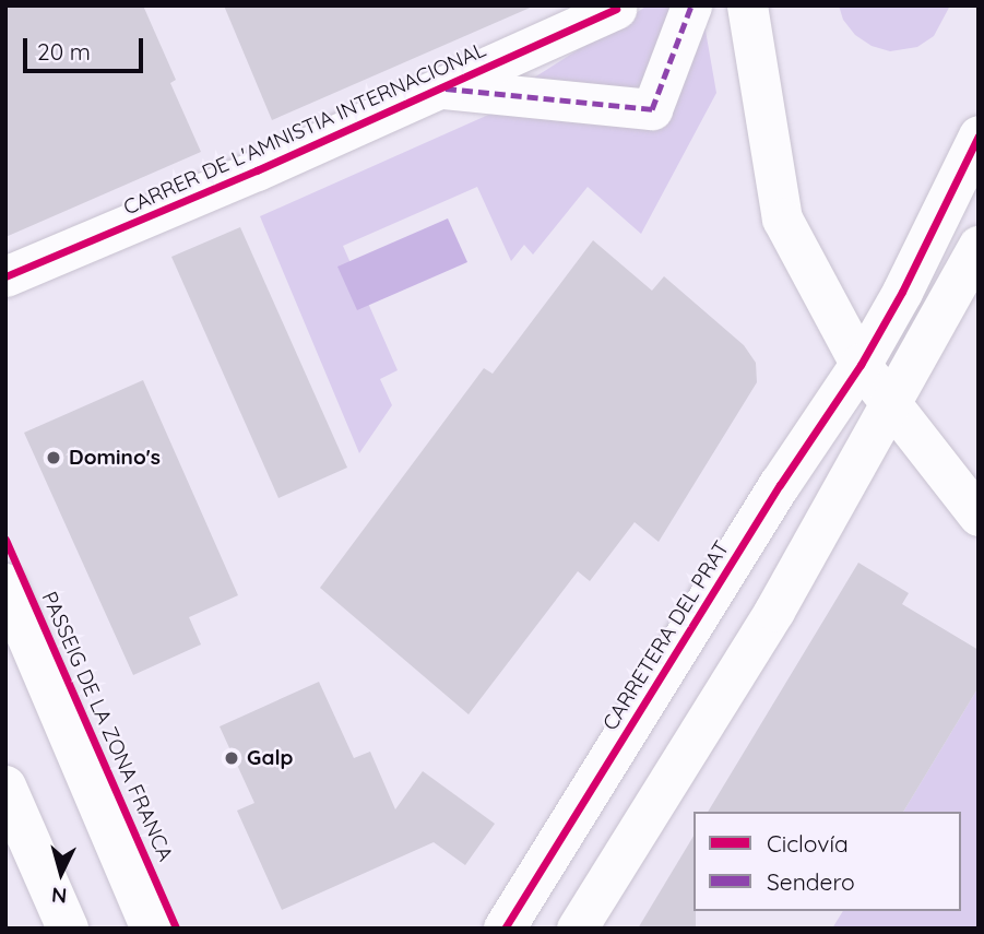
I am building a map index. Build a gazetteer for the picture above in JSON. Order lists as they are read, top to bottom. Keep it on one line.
{"streets":{"street":["CARRER DE L'AMNISTIA INTERNACIONAL","CARRETERA DEL PRAT","PASSEIG DE LA ZONA FRANCA"]},"places":["Domino's","Galp"],"legend":["Ciclovía","Sendero"],"scale_bar":"20 m","north":"bottom"}
